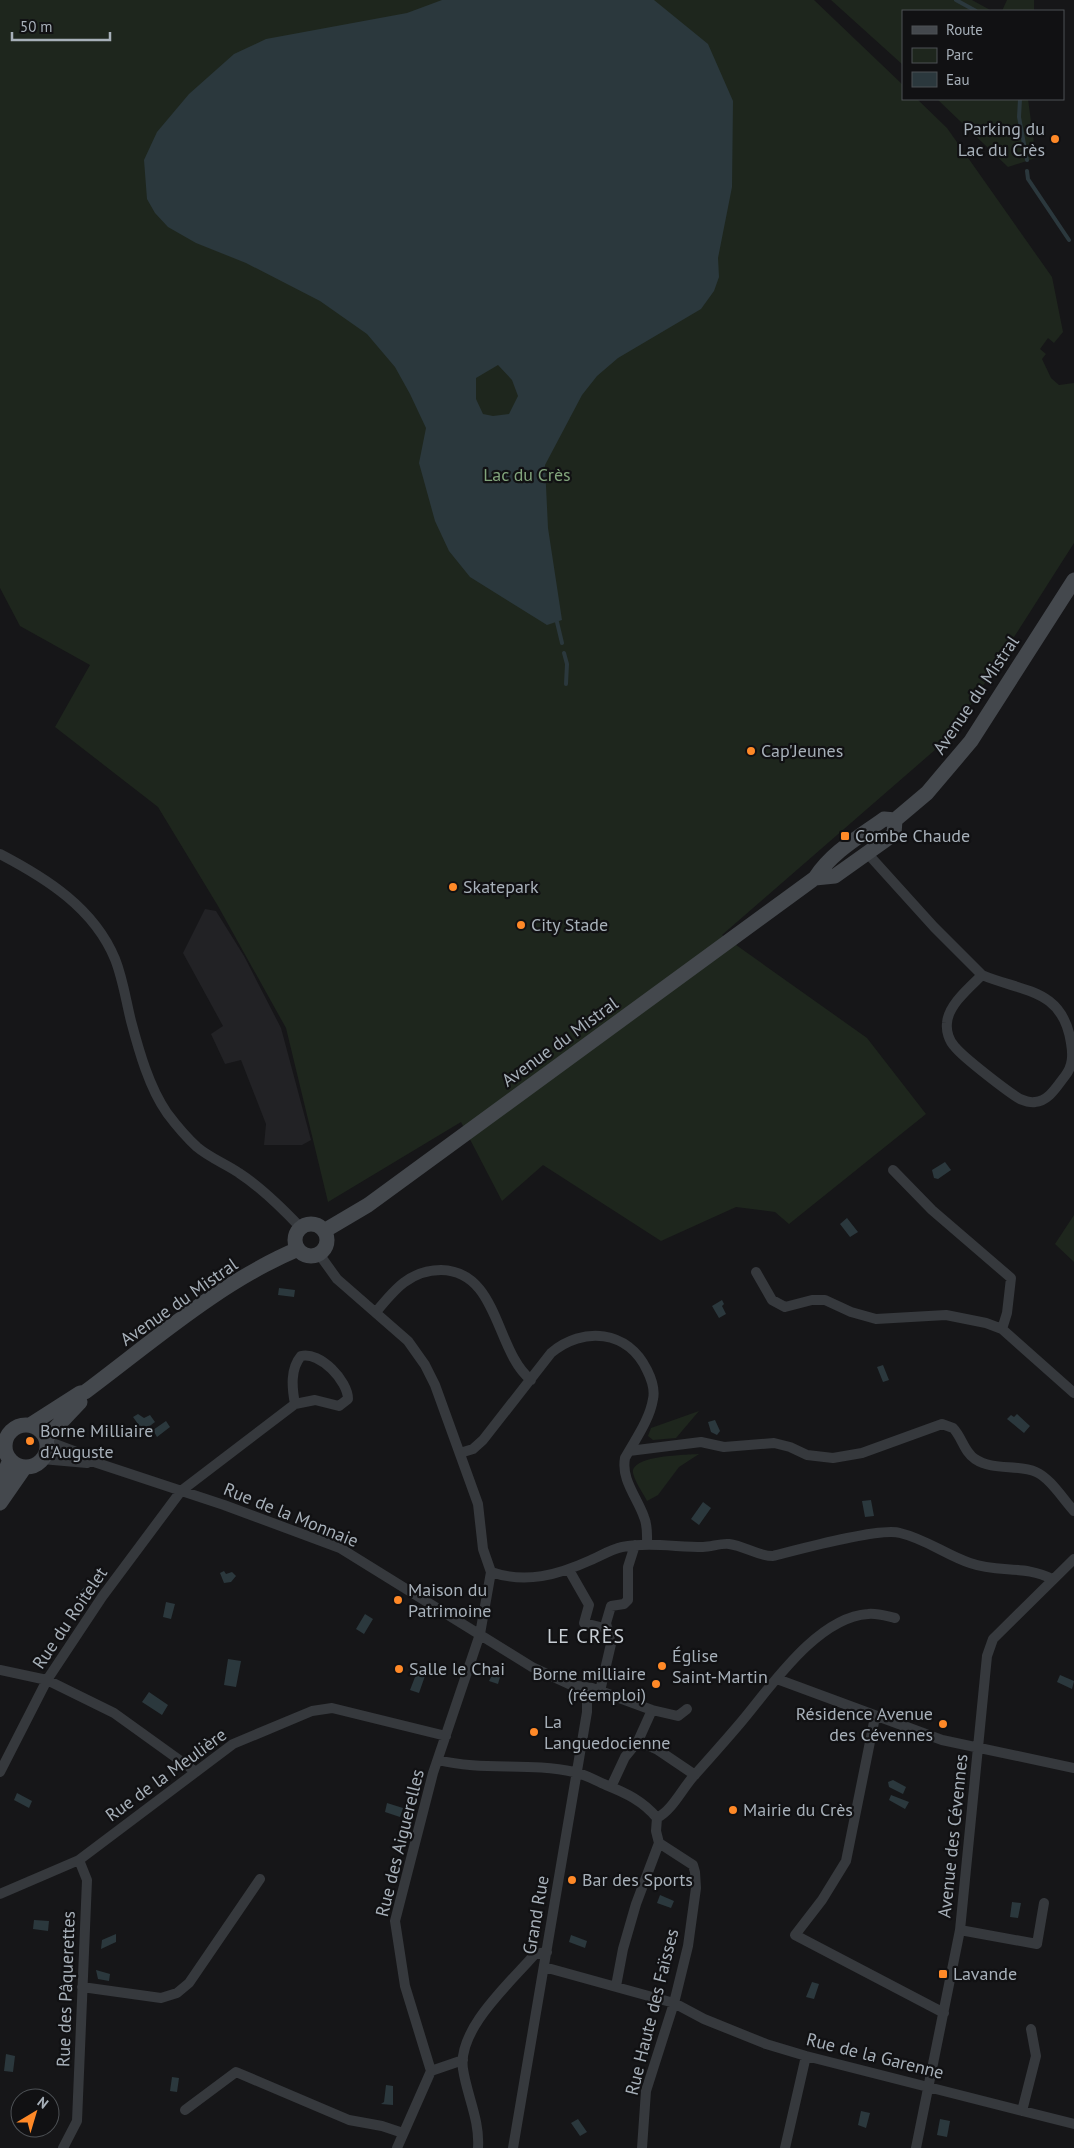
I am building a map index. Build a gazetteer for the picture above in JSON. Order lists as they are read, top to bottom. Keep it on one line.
{"streets":{"street":["Avenue du Mistral","Rue de la Monnaie","Rue du Roitelet","Rue de la Meulière","Avenue des Cévennes","Rue des Aiguerelles","Grand Rue","Rue des Pâquerettes","Rue Haute des Faïsses","Rue de la Garenne"]},"crossings":[["Avenue du Mistral","Rue de la Monnaie"],["Rue de la Monnaie","Rue du Roitelet"],["Rue de la Monnaie","Rue des Aiguerelles"],["Rue de la Monnaie","Grand Rue"],["Rue de la Meulière","Rue des Aiguerelles"],["Rue de la Meulière","Rue des Pâquerettes"],["Avenue des Cévennes","Rue de la Garenne"],["Grand Rue","Rue de la Garenne"],["Rue Haute des Faïsses","Rue de la Garenne"]],"districts":["LE CRÈS"],"parks":["Lac du Crès"],"places":{"other":["Parking du Lac du Crès","Cap'Jeunes","Skatepark","City Stade","Borne Milliaire d'Auguste","Maison du Patrimoine","Église Saint-Martin","Salle le Chai","Borne milliaire (réemploi)","Résidence Avenue des Cévennes","La Languedocienne","Mairie du Crès","Bar des Sports"],"transit":["Combe Chaude","Lavande"]},"legend":["Route","Parc","Eau"],"scale_bar":"50 m","north":"top right"}
